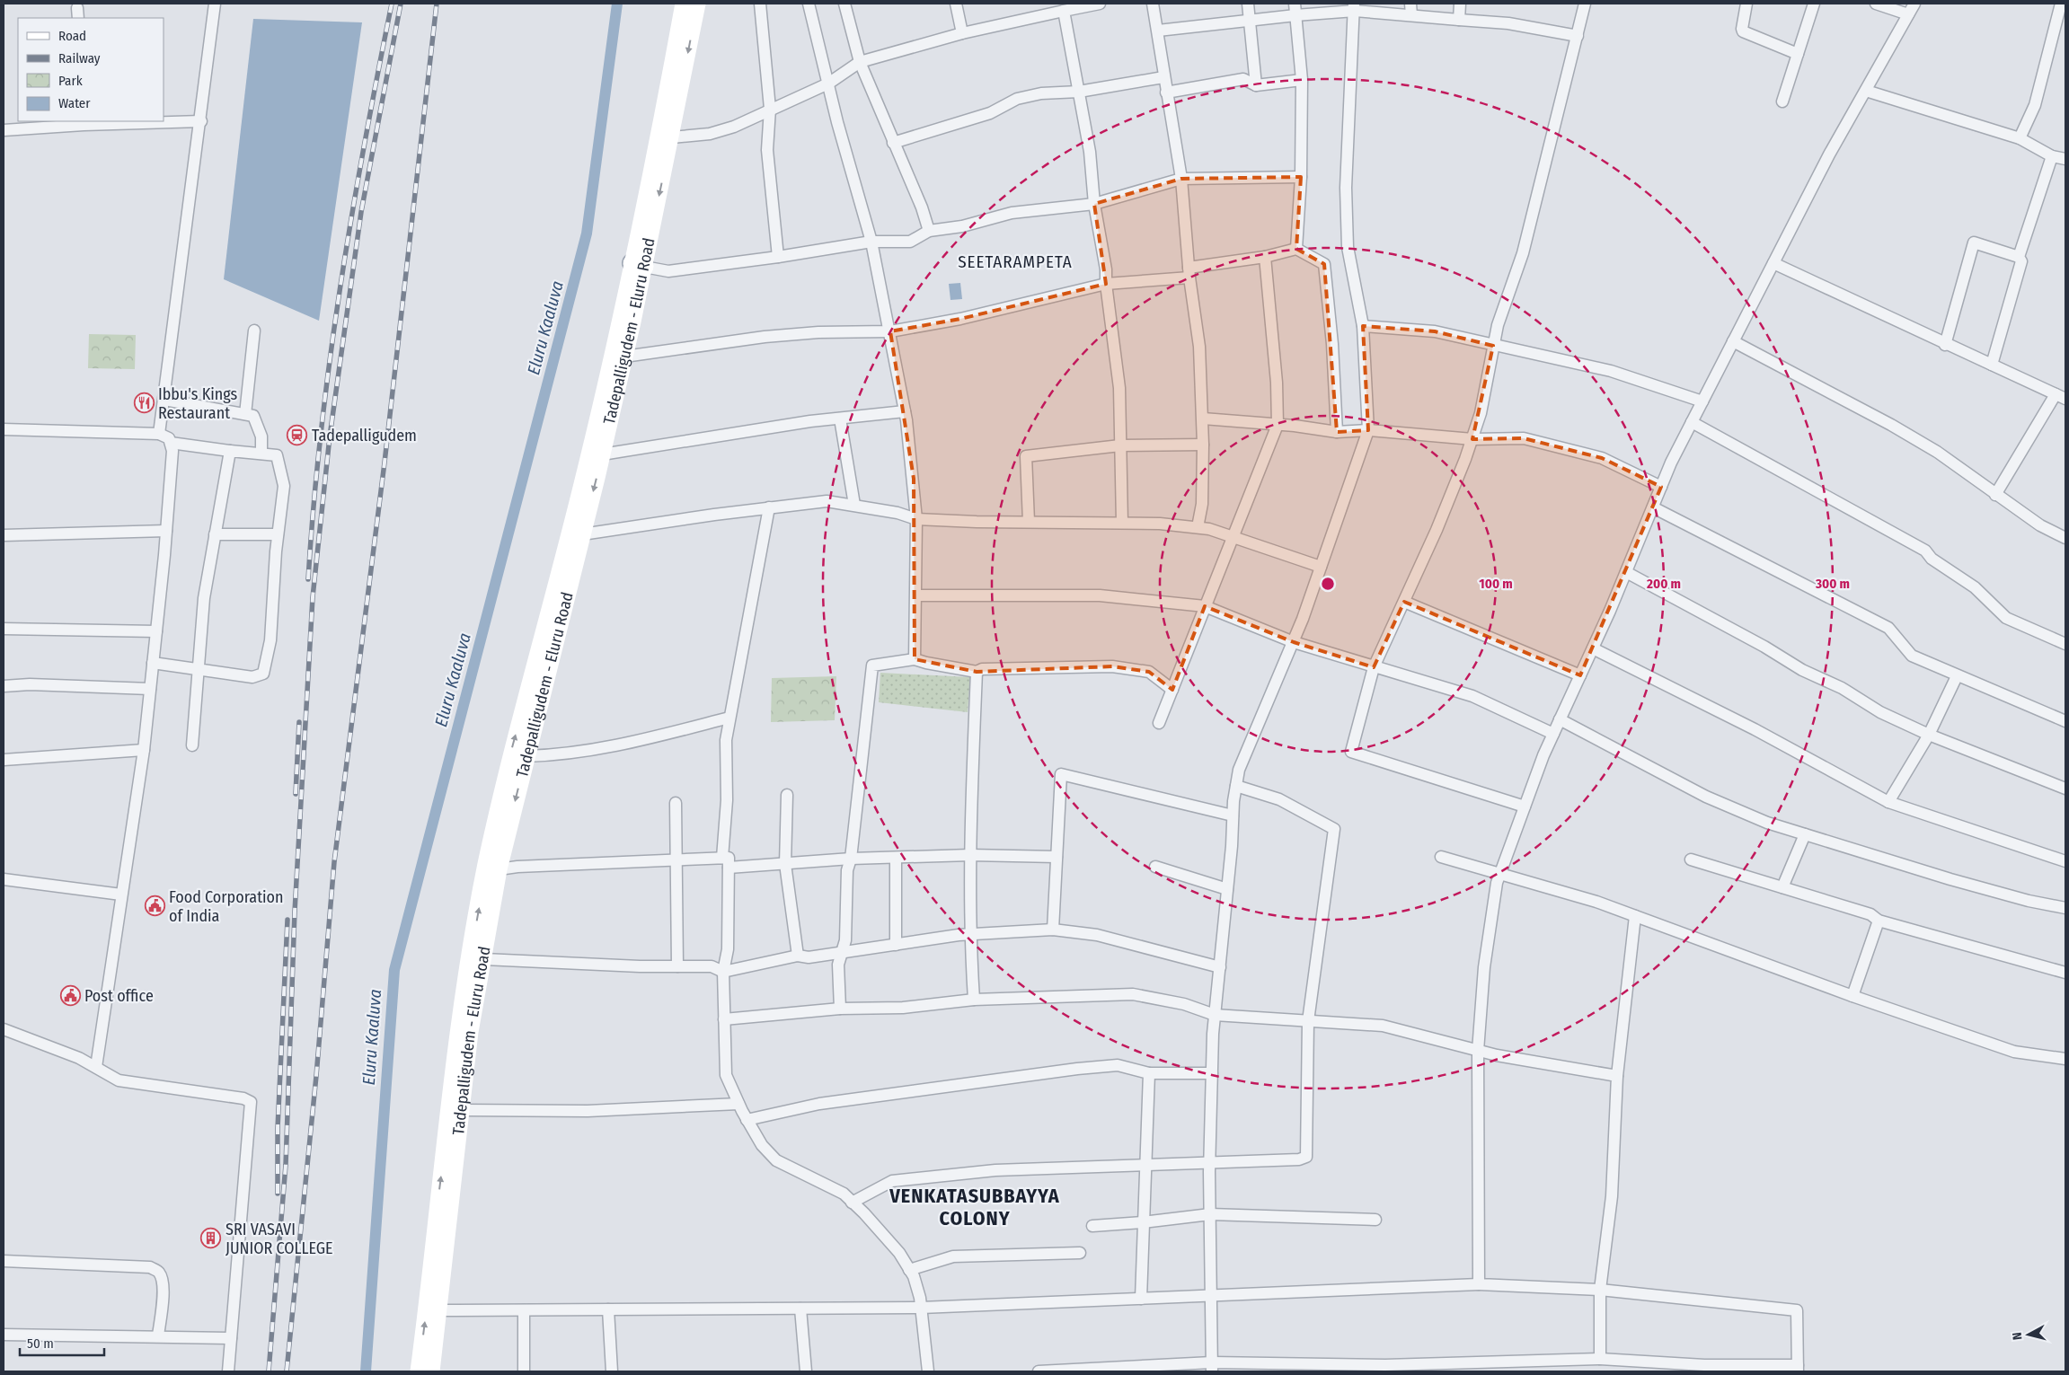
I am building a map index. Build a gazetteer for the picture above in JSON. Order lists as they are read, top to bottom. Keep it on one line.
{"streets":{"main road":["Tadepalligudem - Eluru Road"]},"districts":["SEETARAMPETA","VENKATASUBBAYYA COLONY"],"water":["Eluru Kaaluva"],"places":{"restaurant":["Ibbu's Kings Restaurant"],"station":["Tadepalligudem"],"public building":["Food Corporation of India","Post office"],"building":["SRI VASAVI JUNIOR COLLEGE"]},"legend":["Road","Railway","Park","Water"],"scale_bar":"50 m","north":"left","rings":["100 m","200 m","300 m"]}
